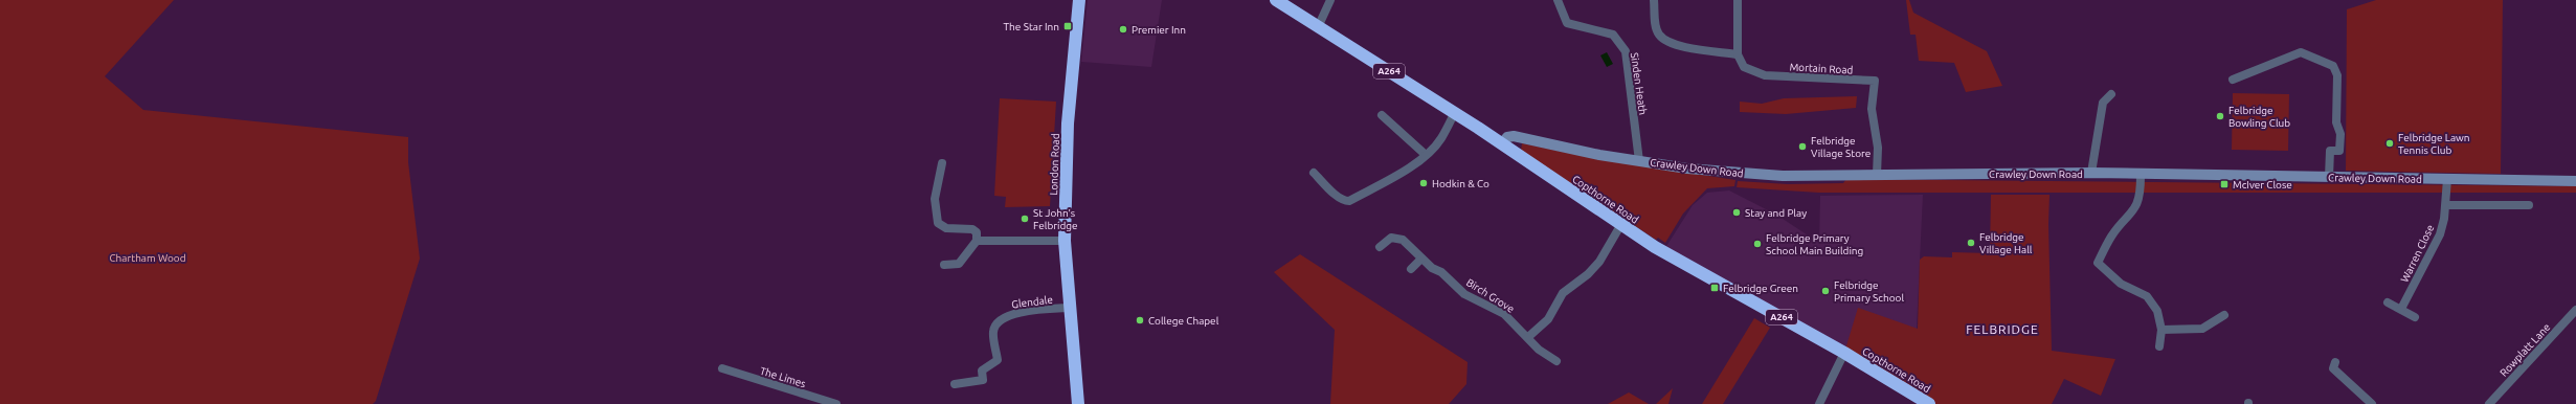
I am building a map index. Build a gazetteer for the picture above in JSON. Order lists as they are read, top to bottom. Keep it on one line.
{"streets":{"highway":["A264","London Road","Copthorne Road"],"street":["Mortain Road","Sinden Heath","Crawley Down Road","Warren Close","Birch Grove","Glendale","Rowplatt Lane","The Limes"]},"crossings":[["Mortain Road","Crawley Down Road"],["Sinden Heath","Crawley Down Road"],["London Road","Glendale"],["Crawley Down Road","Copthorne Road"],["Crawley Down Road","Warren Close"]],"districts":["FELBRIDGE"],"parks":["Chartham Wood"],"places":{"transit":["The Star Inn","McIver Close","Felbridge Green"],"other":["Premier Inn","Felbridge Bowling Club","Felbridge Lawn Tennis Club","Felbridge Village Store","Hodkin & Co","Stay and Play","St John's Felbridge","Felbridge Village Hall","Felbridge Primary School Main Building","Felbridge Primary School","College Chapel"]}}
